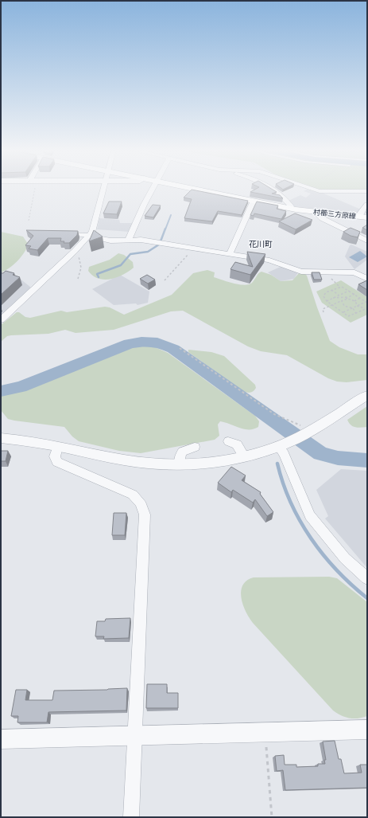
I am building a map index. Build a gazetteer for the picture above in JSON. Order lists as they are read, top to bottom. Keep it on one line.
{"streets":{"main road":["村櫛三方原線"]},"districts":["花川町"]}
